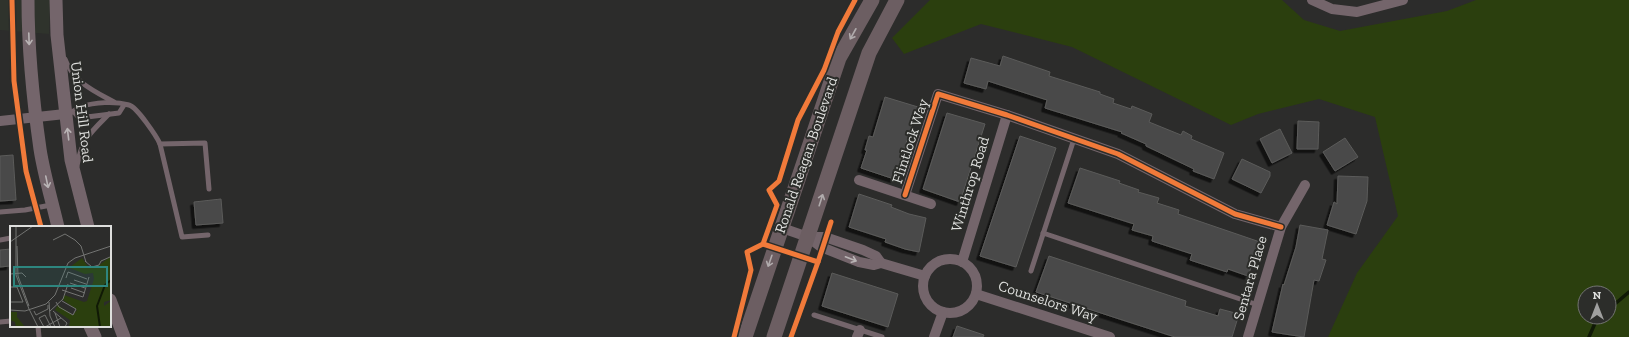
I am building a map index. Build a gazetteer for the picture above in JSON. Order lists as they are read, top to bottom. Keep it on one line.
{"streets":{"main road":["Ronald Reagan Boulevard"],"street":["Union Hill Road","Flintlock Way","Winthrop Road","Sentara Place","Counselors Way"]},"crossings":[["Flintlock Way","Winthrop Road"],["Winthrop Road","Counselors Way"]],"north":"top"}
